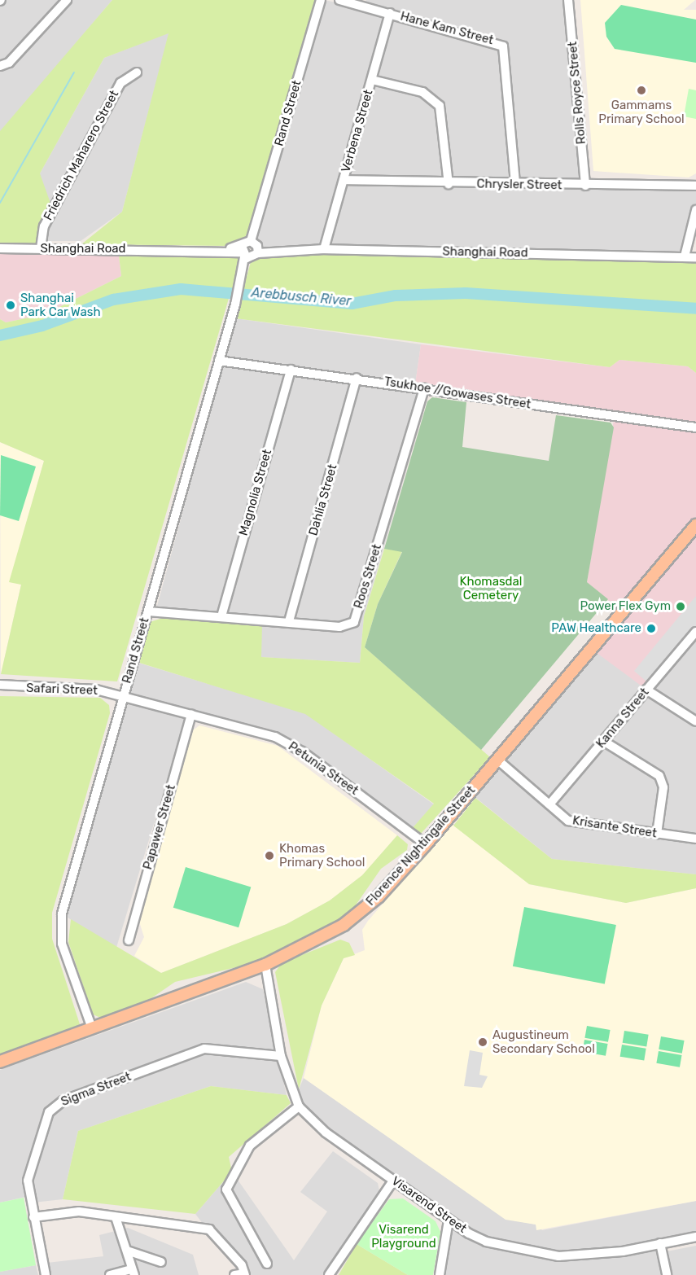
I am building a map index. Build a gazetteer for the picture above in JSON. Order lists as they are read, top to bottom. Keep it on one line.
{"streets":{"main road":["Florence Nightingale Street"],"street":["Hane Kam Street","Rolls Royce Street","Rand Street","Verbena Street","Friedrich Maharero Street","Chrysler Street","Shanghai Road","Tsukhoe //Gowases Street","Magnolia Street","Dahlia Street","Roos Street","Safari Street","Kanna Street","Petunia Street","Papawer Street","Krisante Street","Sigma Street","Visarend Street"]},"crossings":[["Hane Kam Street","Verbena Street"],["Hane Kam Street","Chrysler Street"],["Rolls Royce Street","Chrysler Street"],["Rand Street","Shanghai Road"],["Rand Street","Tsukhoe //Gowases Street"],["Rand Street","Roos Street"],["Rand Street","Safari Street"],["Rand Street","Petunia Street"],["Rand Street","Florence Nightingale Street"],["Verbena Street","Chrysler Street"],["Verbena Street","Shanghai Road"],["Friedrich Maharero Street","Shanghai Road"],["Tsukhoe //Gowases Street","Magnolia Street"],["Tsukhoe //Gowases Street","Dahlia Street"],["Tsukhoe //Gowases Street","Roos Street"],["Magnolia Street","Roos Street"],["Dahlia Street","Roos Street"],["Safari Street","Petunia Street"],["Kanna Street","Krisante Street"],["Petunia Street","Papawer Street"],["Petunia Street","Florence Nightingale Street"],["Krisante Street","Florence Nightingale Street"],["Florence Nightingale Street","Visarend Street"],["Sigma Street","Visarend Street"]],"water":["Arebbusch River"],"parks":["Khomasdal Cemetery","Visarend Playground"],"places":["Gammams Primary School","Shanghai Park Car Wash","Power Flex Gym","PAW Healthcare","Khomas Primary School","Augustineum Secondary School"]}
